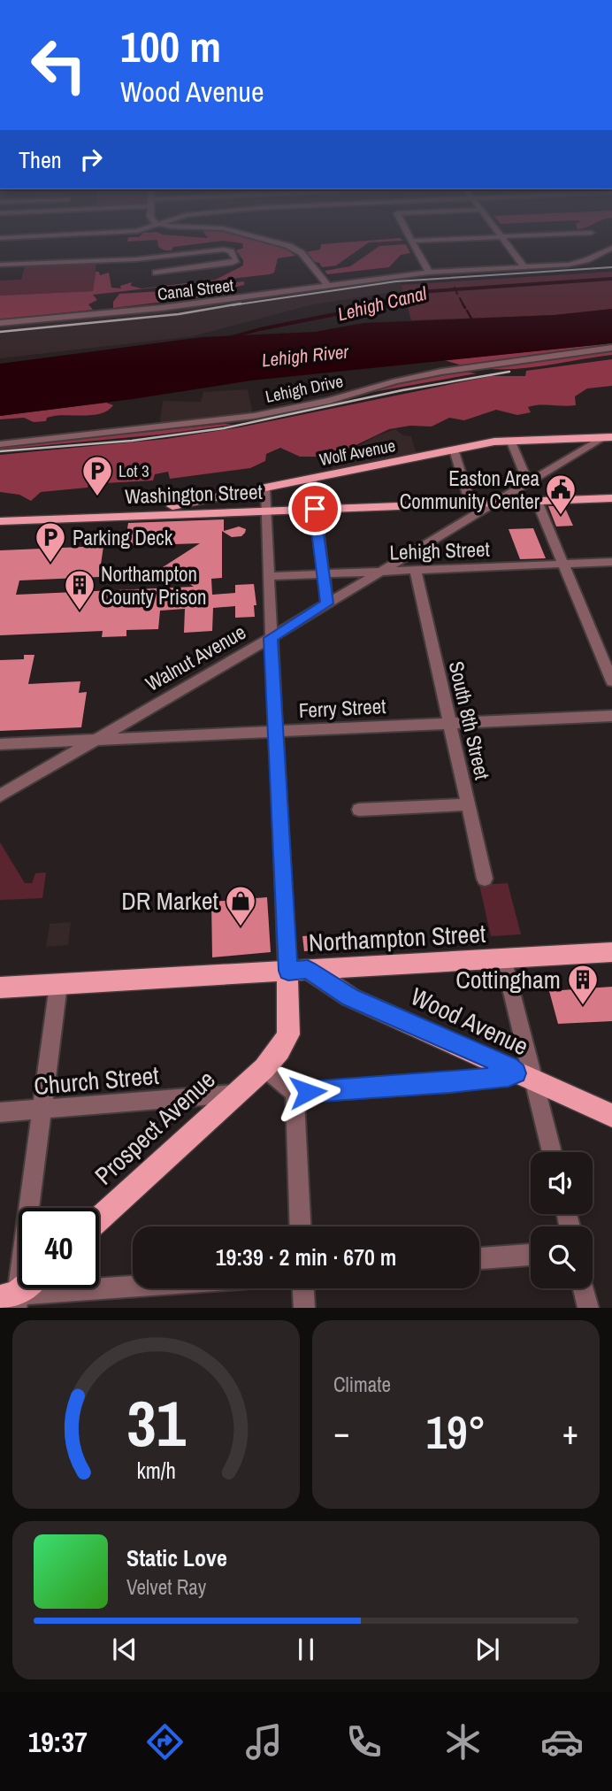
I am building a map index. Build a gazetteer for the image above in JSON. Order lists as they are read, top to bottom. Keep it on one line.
{"streets":{"main road":["Wolf Avenue","Washington Street","Northampton Street","Wood Avenue","Prospect Avenue"],"street":["Canal Street","Lehigh Drive","Lehigh Street","Walnut Avenue","Ferry Street","South 8th Street","Church Street"]},"crossings":[["Wolf Avenue","Washington Street"],["Wolf Avenue","Walnut Avenue"],["Washington Street","Walnut Avenue"],["Lehigh Street","Walnut Avenue"],["Lehigh Street","South 8th Street"],["Walnut Avenue","Ferry Street"],["Ferry Street","South 8th Street"],["Northampton Street","Wood Avenue"],["Northampton Street","Prospect Avenue"],["Wood Avenue","Prospect Avenue"],["Church Street","Prospect Avenue"]],"water":["Lehigh Canal","Lehigh River"],"places":{"parking":["Lot 3","Parking Deck"],"public building":["Easton Area Community Center"],"building":["Northampton County Prison","Cottingham"],"shop":["DR Market"]},"page":{"turn":["100 m","Wood Avenue"],"then":"Then","limit":"40","trip":"19:39 · 2 min · 670 m","tile":"Climate","heat":["−","19°","+"],"song":["Static Love","Velvet Ray"],"tabs":"19:37","gauge":["31","km/h"]}}
